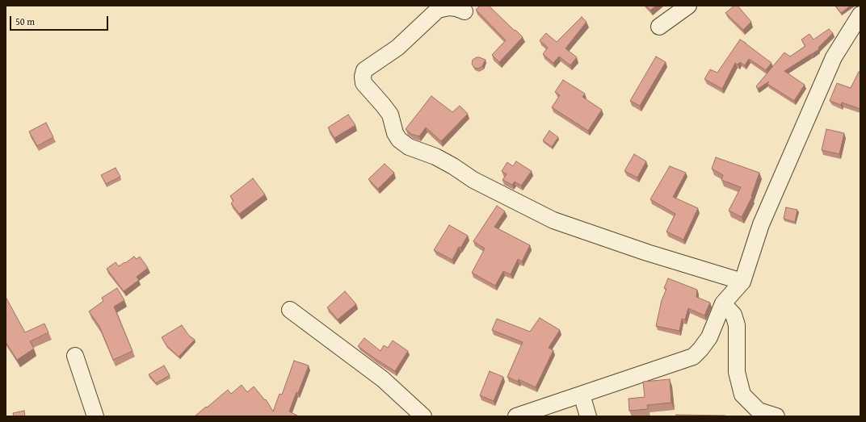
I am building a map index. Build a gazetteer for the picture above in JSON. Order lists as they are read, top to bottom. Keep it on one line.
{"scale_bar":"50 m"}
